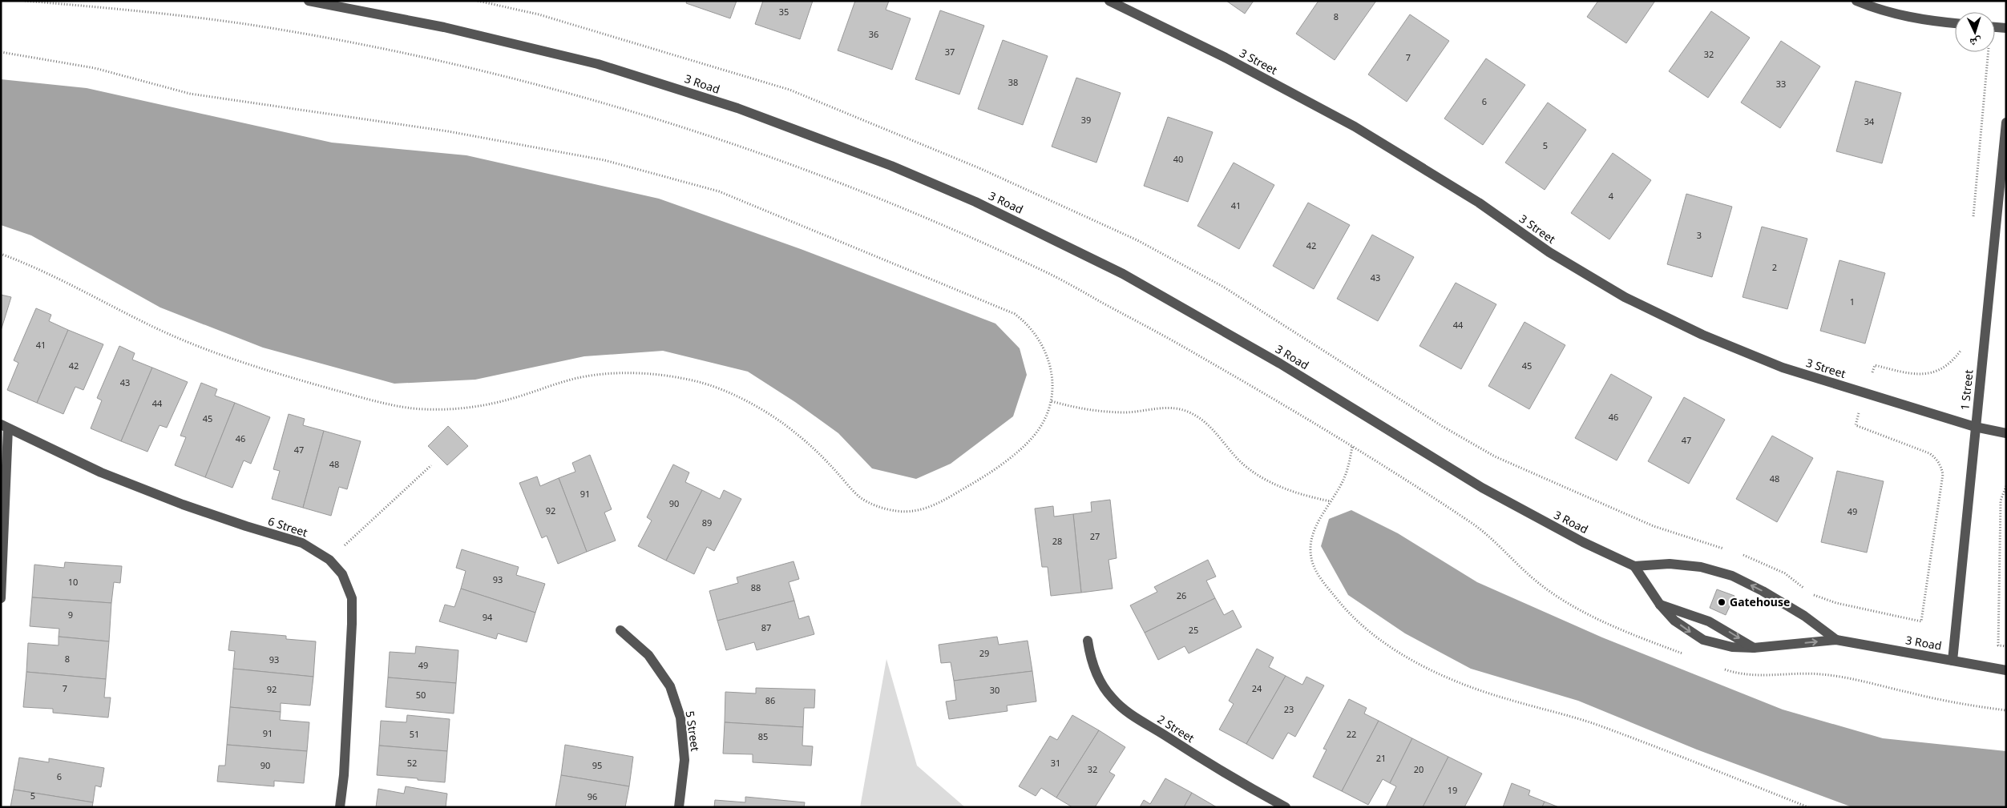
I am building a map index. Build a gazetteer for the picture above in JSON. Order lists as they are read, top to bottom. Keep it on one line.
{"streets":{"street":["3 Street","3 Road","1 Street","6 Street","2 Street","5 Street"]},"crossings":[["3 Street","1 Street"],["3 Road","1 Street"]],"places":["Gatehouse"],"house_numbers":["35","8","36","37","32","7","38","33","6","39","34","5","40","4","41","3","42","2","43","1","44","41","42","45","43","44","46","45","46","47","47","48","48","91","90","92","49","89","27","28","93","10","88","26","9","94","87","25","29","8","93","49","7","24","92","30","50","86","23","91","51","22","85","21","52","31","90","95","32","20","6","19","5","96"],"north":"bottom"}
